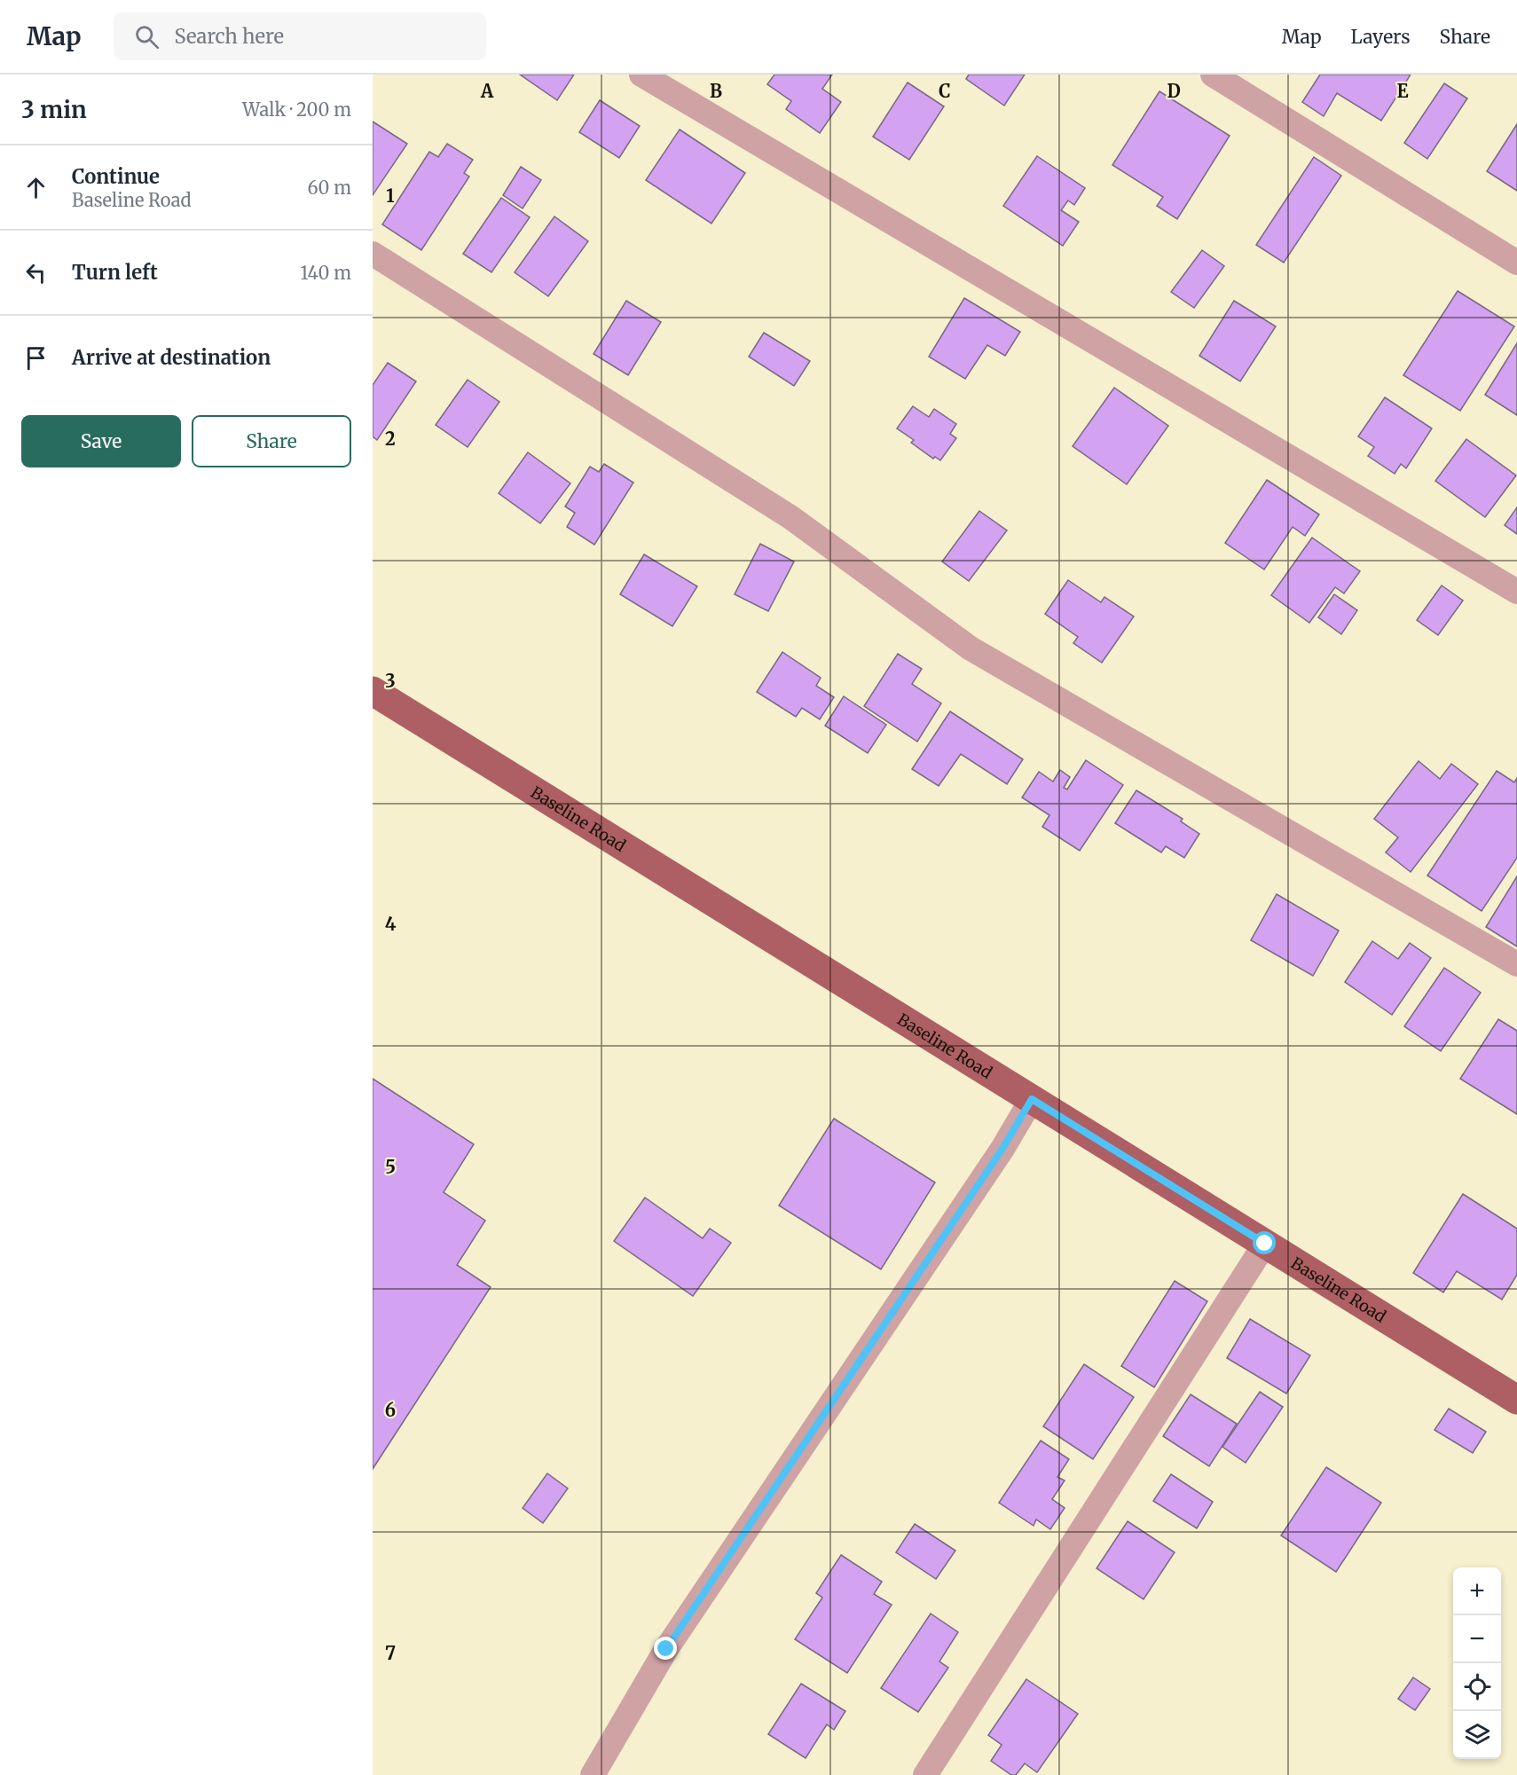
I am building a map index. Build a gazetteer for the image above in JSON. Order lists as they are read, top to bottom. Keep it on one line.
{"streets":{"main road":["Baseline Road"]},"page":{"header":"Map","search":"Search here","nav":["Map","Layers","Share"],"heading":["3 min","Walk · 200 m"],"list":[["Continue","Baseline Road","60 m"],["Turn left","140 m"],"Arrive at destination"],"buttons":["Save","Share"],"map_buttons":["+","−"]},"grid":{"columns":["A","B","C","D","E"],"rows":["1","2","3","4","5","6","7"]}}
